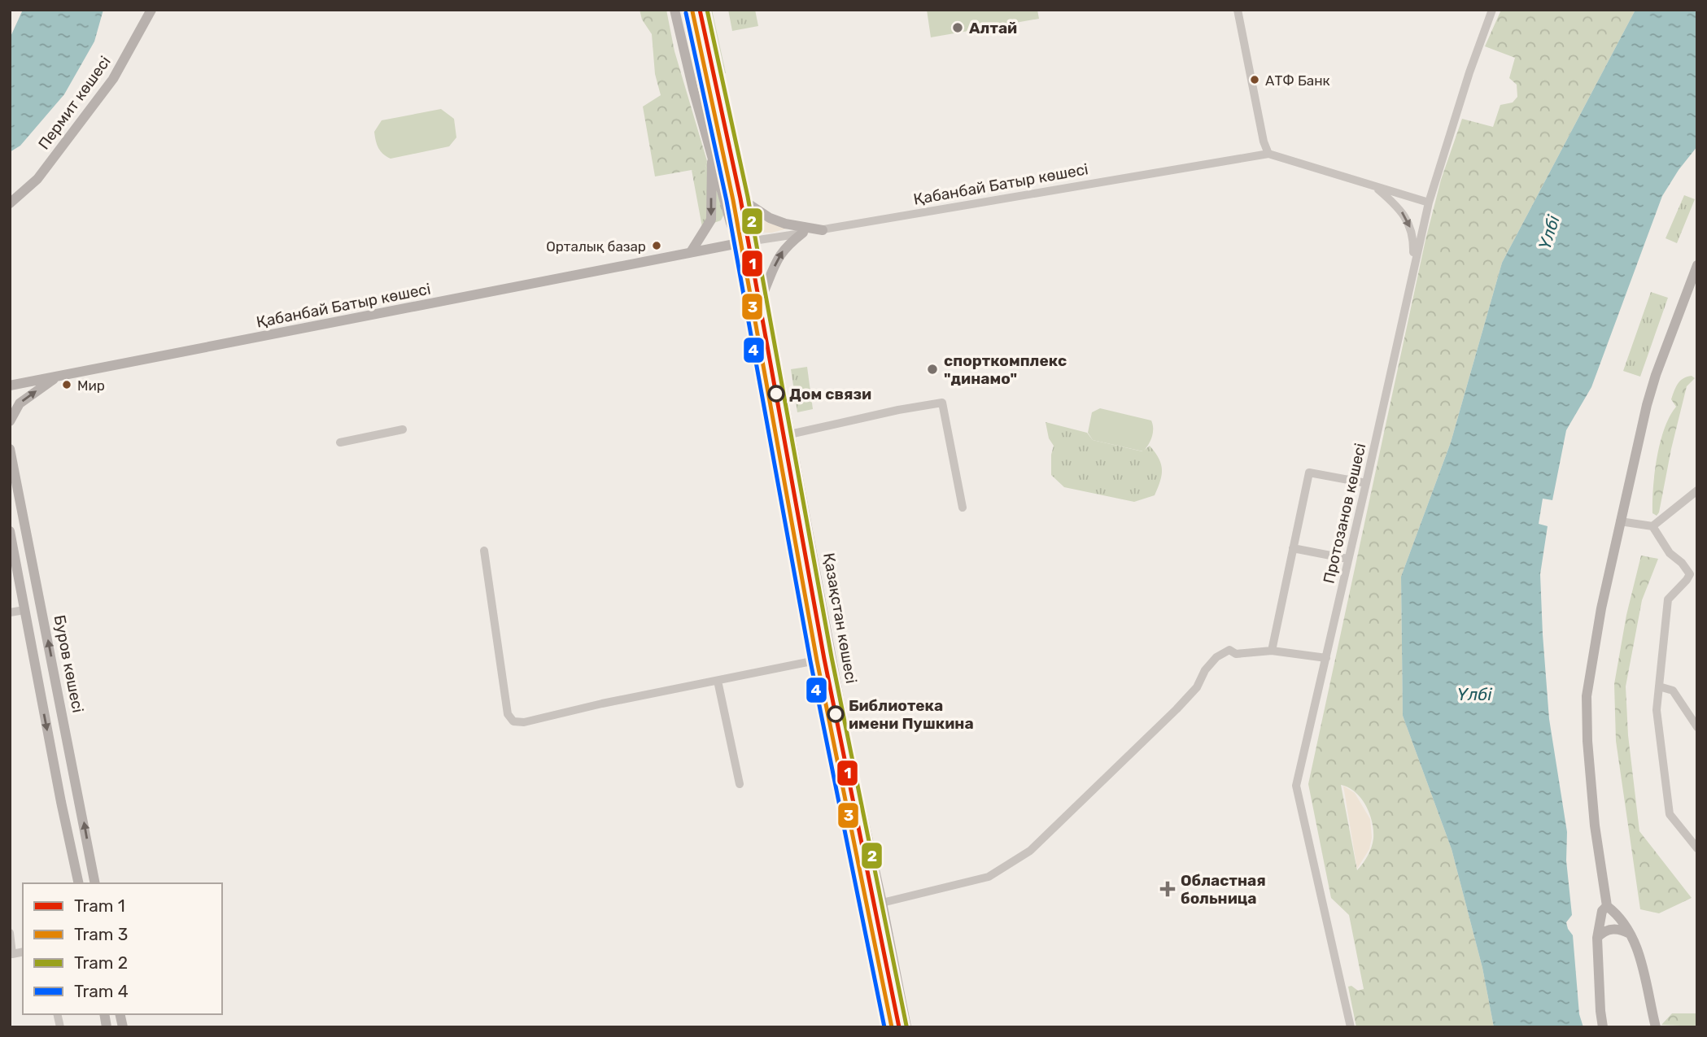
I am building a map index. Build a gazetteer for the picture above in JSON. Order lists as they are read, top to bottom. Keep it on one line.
{"streets":{"main road":["Пермит көшесі","Қабанбай Батыр көшесі","Қазақстан көшесі","Буров көшесі"],"street":["Протозанов көшесі"]},"crossings":[["Қабанбай Батыр көшесі","Қазақстан көшесі"]],"water":["Үлбі"],"places":{"other":["Алтай","АТФ Банк","Орталық базар","спорткомплекс \"динамо\"","Мир","Дом связи","Библиотека имени Пушкина"],"health":["Областная больница"]},"lines":["tram line 1","tram line 2","tram line 3","tram line 4"],"legend":["Tram 1","Tram 3","Tram 2","Tram 4"]}
